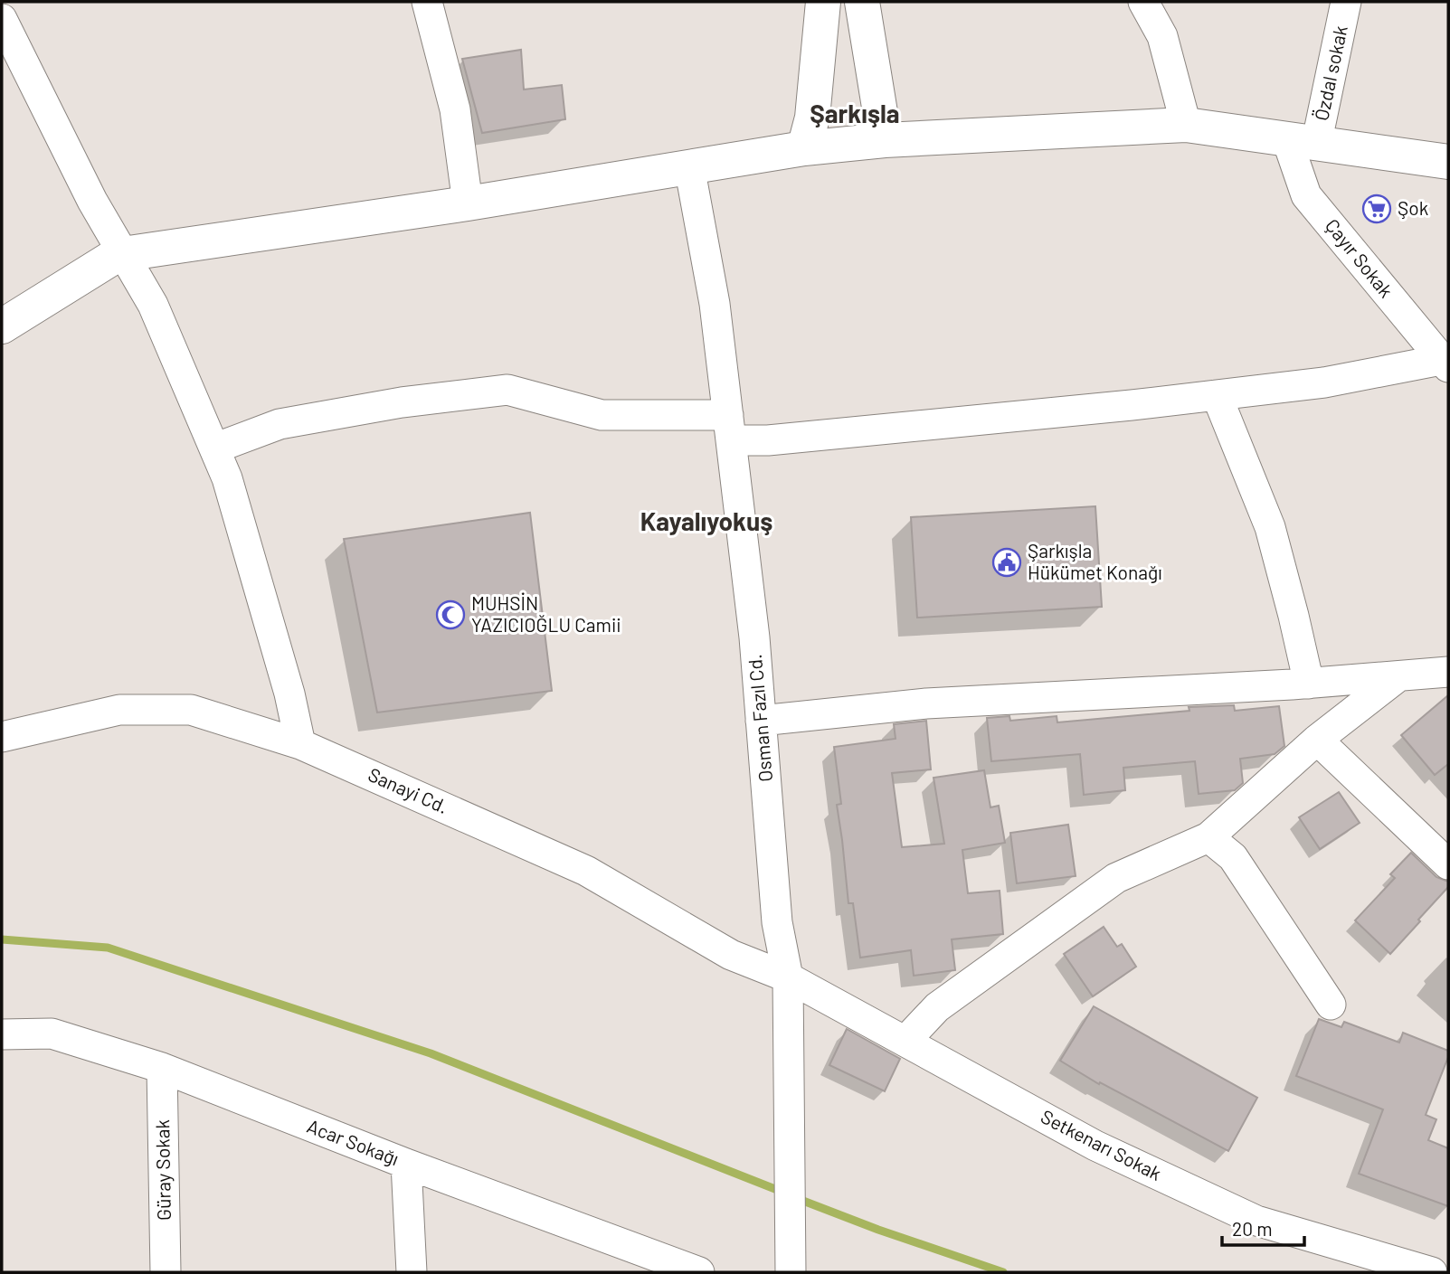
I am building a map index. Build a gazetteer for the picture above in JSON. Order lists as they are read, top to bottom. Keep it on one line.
{"streets":{"street":["Özdal sokak","Çayır Sokak","Osman Fazıl Cd.","Sanayi Cd.","Acar Sokağı","Setkenarı Sokak","Güray Sokak"]},"crossings":[["Özdal sokak","Çayır Sokak"],["Osman Fazıl Cd.","Sanayi Cd."],["Osman Fazıl Cd.","Setkenarı Sokak"],["Sanayi Cd.","Setkenarı Sokak"],["Acar Sokağı","Güray Sokak"]],"districts":["Şarkışla","Kayalıyokuş"],"places":{"supermarket":["Şok"],"public building":["Şarkışla Hükümet Konağı"],"mosque":["MUHSİN YAZICIOĞLU Camii"]},"scale_bar":"20 m"}
